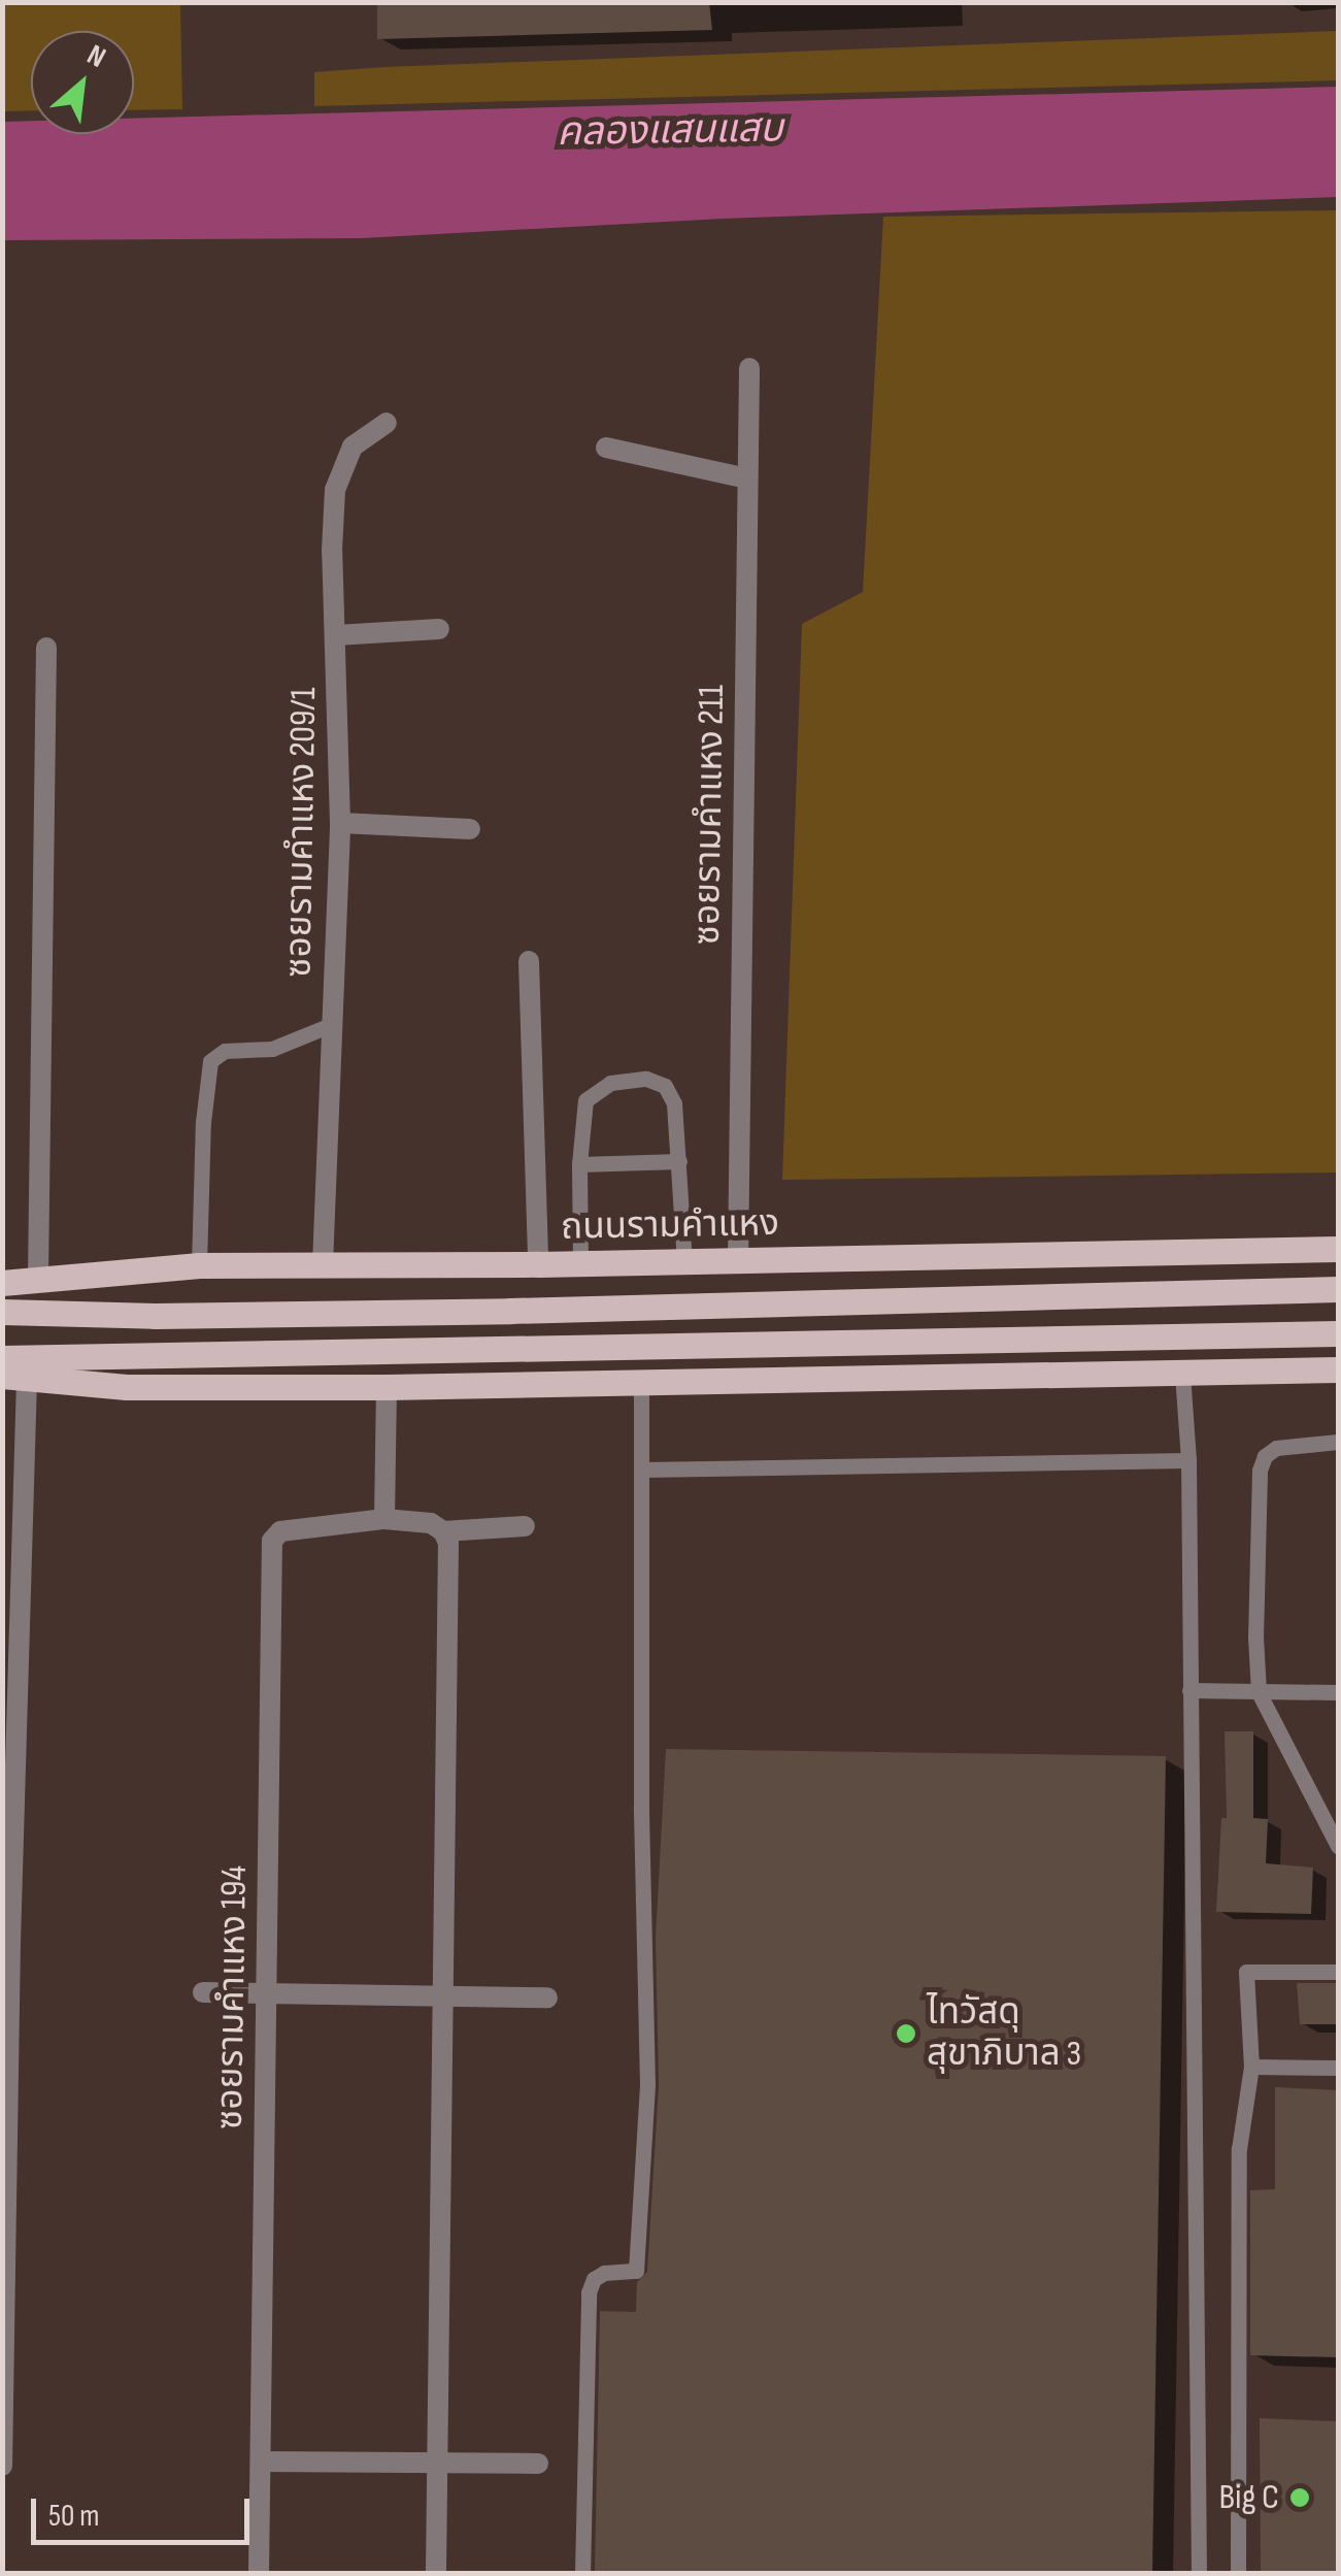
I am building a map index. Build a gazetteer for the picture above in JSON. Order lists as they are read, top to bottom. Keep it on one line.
{"streets":{"main road":["ถนนรามคำแหง"],"street":["ซอยรามคำแหง 211","ซอยรามคำแหง 209/1","ซอยรามคำแหง 194"]},"crossings":[["ซอยรามคำแหง 211","ถนนรามคำแหง"],["ซอยรามคำแหง 209/1","ถนนรามคำแหง"]],"water":["คลองแสนแสบ"],"places":["ไทวัสดุ สุขาภิบาล 3","Big C"],"scale_bar":"50 m","north":"top right"}
